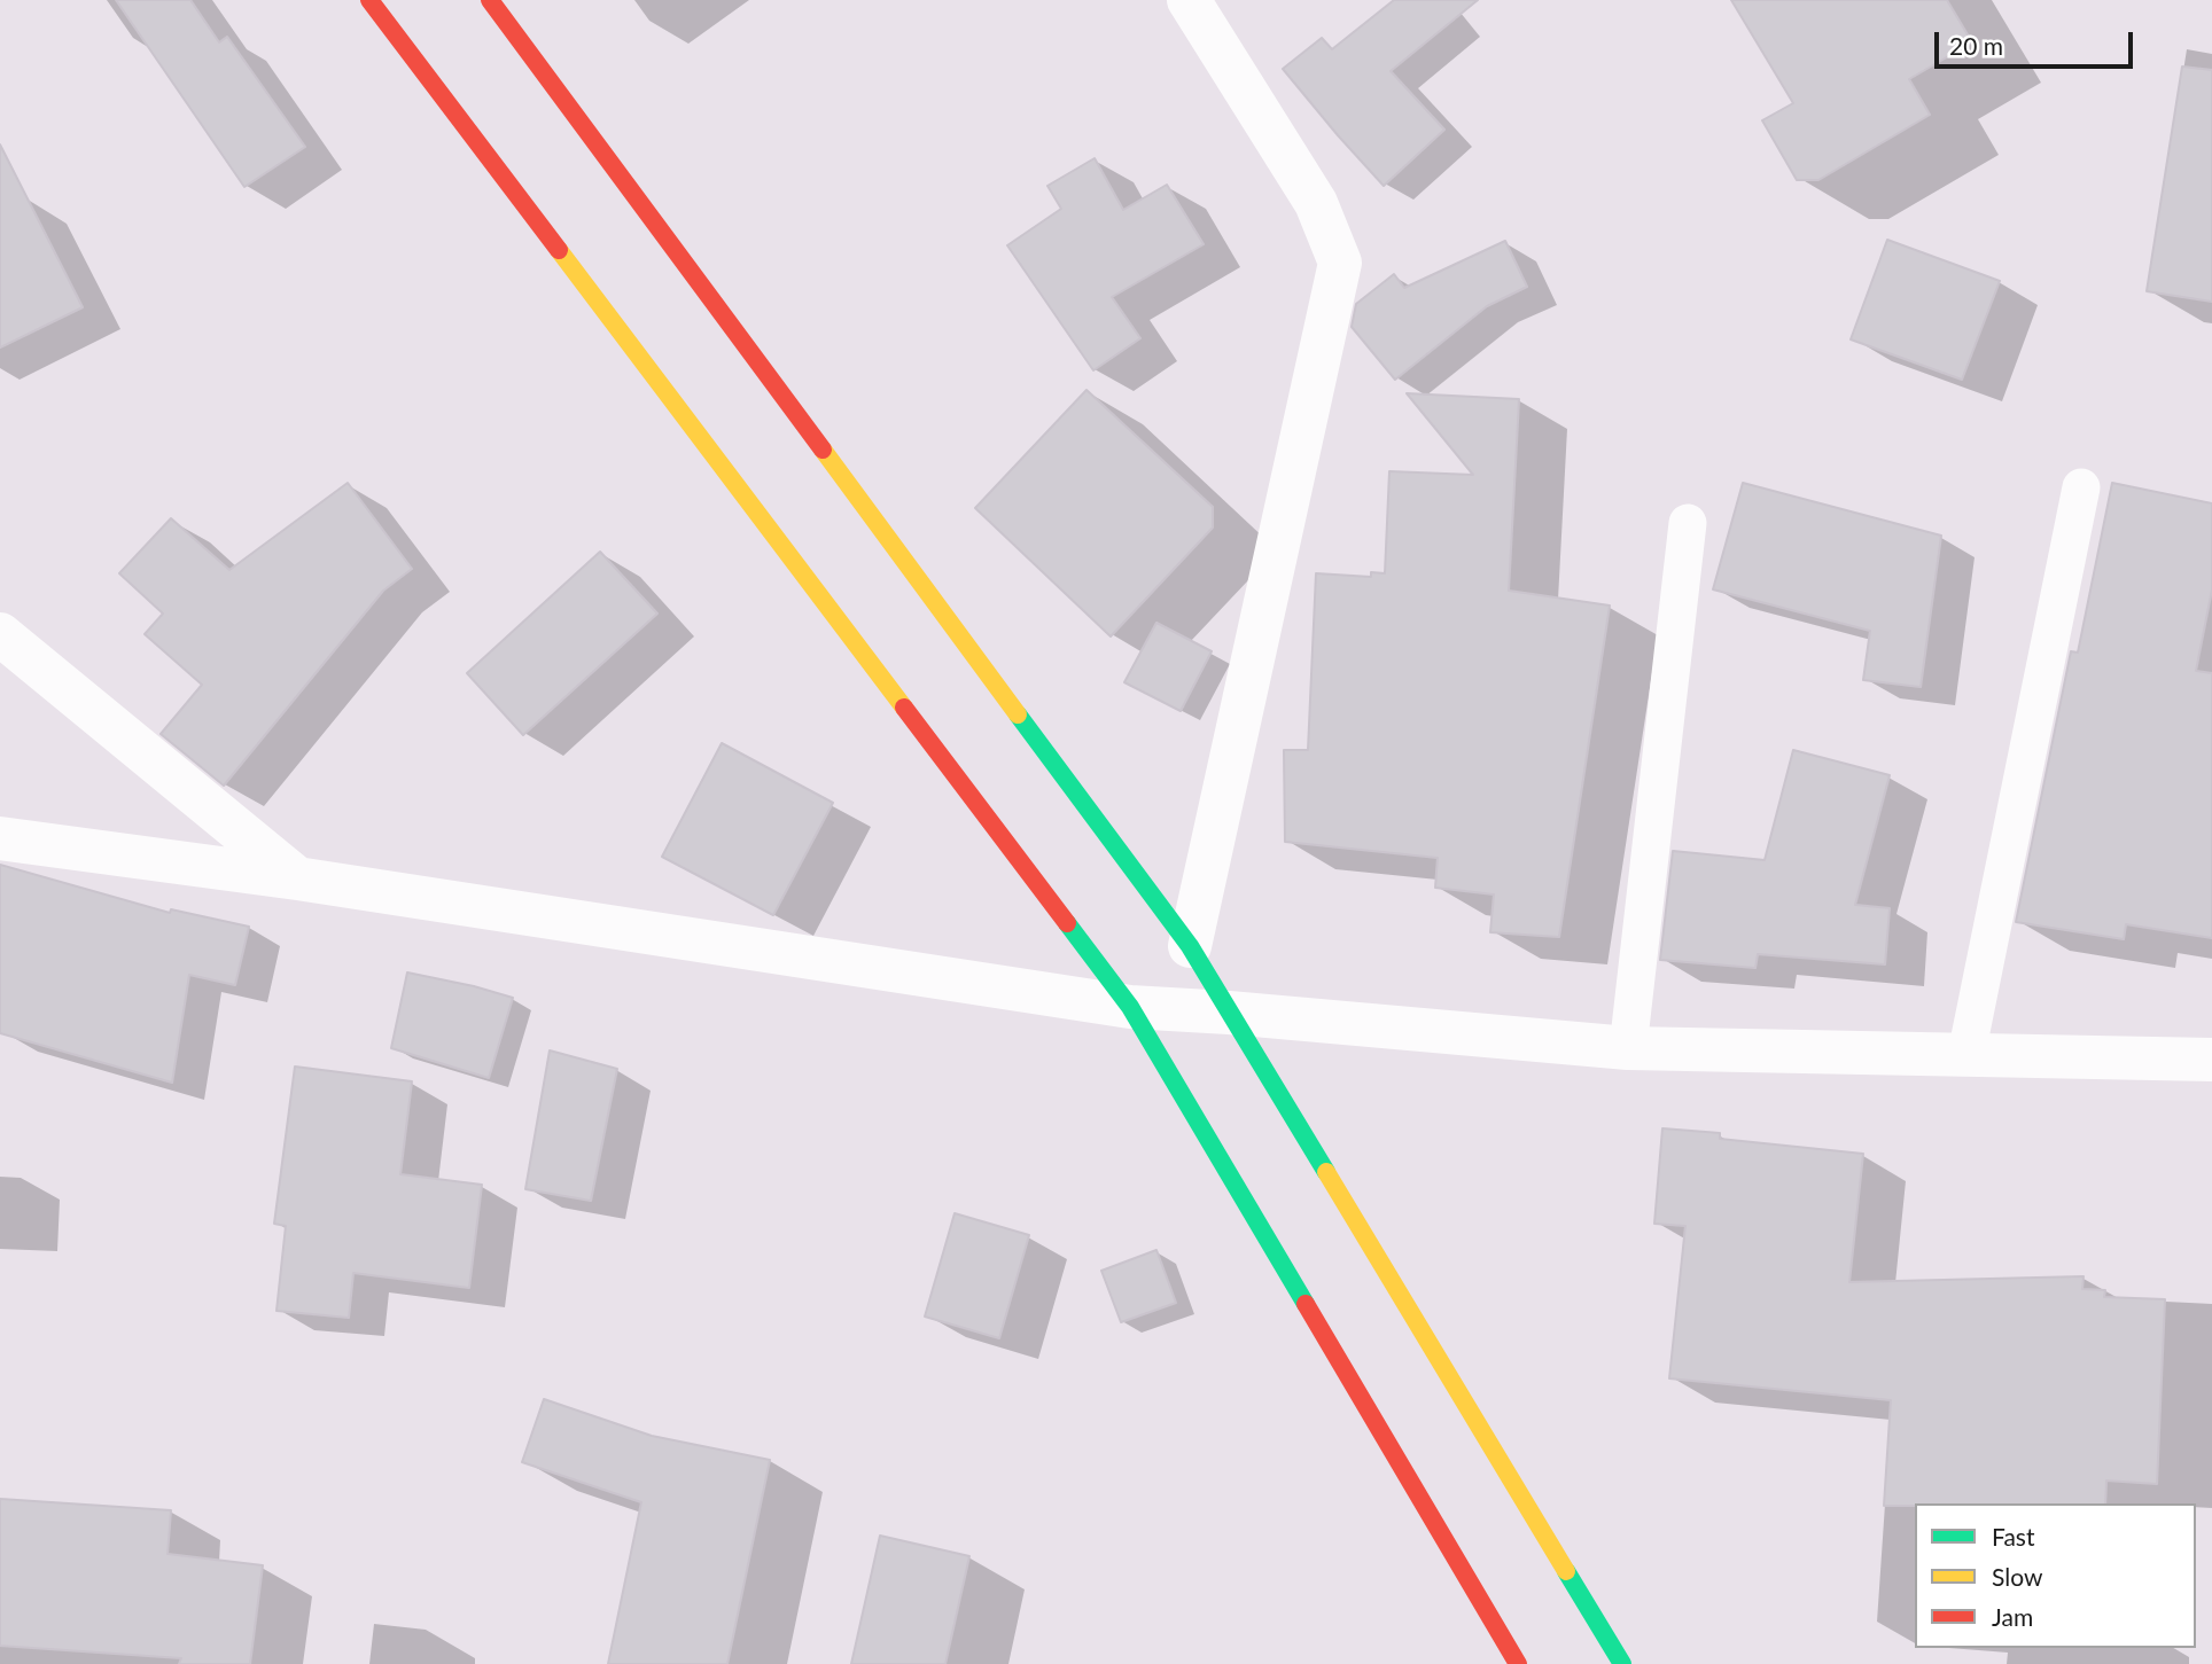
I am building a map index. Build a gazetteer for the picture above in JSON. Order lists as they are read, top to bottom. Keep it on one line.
{"legend":["Fast","Slow","Jam"],"scale_bar":"20 m"}
